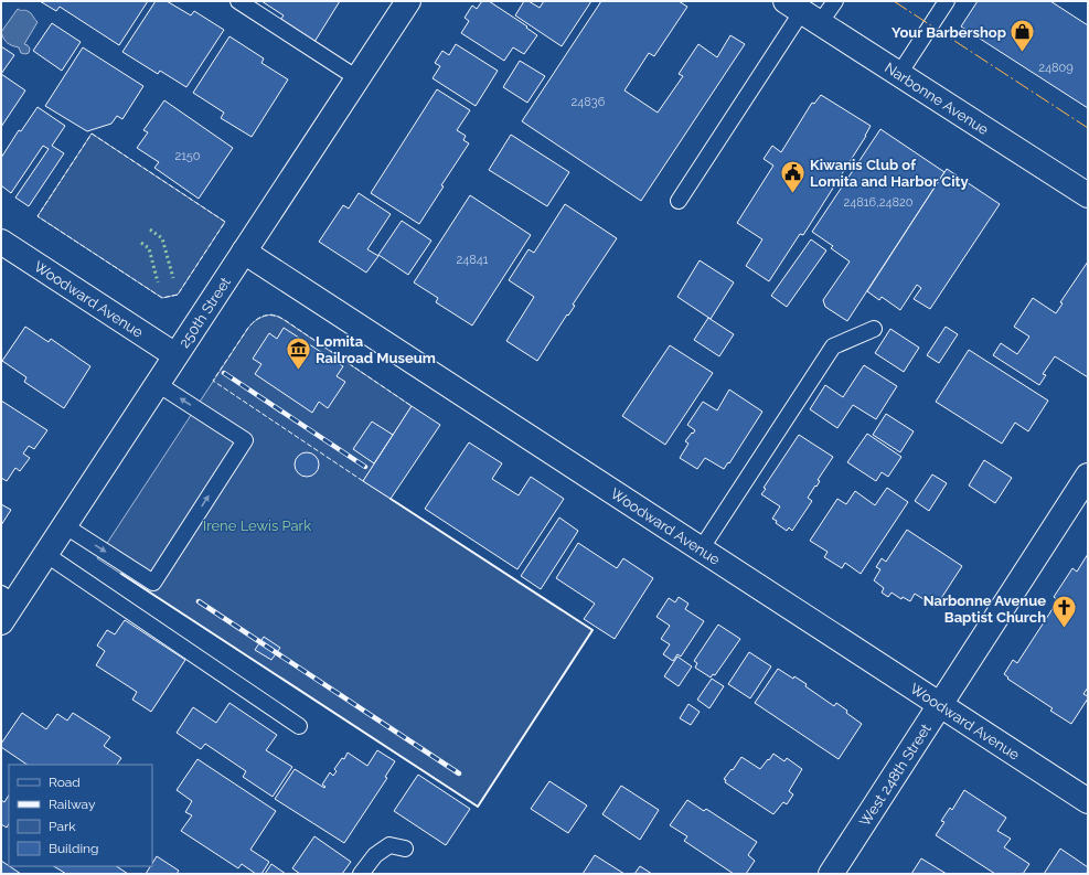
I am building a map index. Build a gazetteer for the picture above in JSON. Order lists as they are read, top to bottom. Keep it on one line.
{"streets":{"street":["Narbonne Avenue","Woodward Avenue","250th Street","West 248th Street"]},"crossings":[["Woodward Avenue","250th Street"],["Woodward Avenue","West 248th Street"]],"parks":["Irene Lewis Park"],"places":{"shop":["Your Barbershop"],"public building":["Kiwanis Club of Lomita and Harbor City"],"museum":["Lomita Railroad Museum"],"church":["Narbonne Avenue Baptist Church"]},"house_numbers":["24809","24836","2150","24816,24820","24841"],"legend":["Road","Railway","Park","Building"]}
